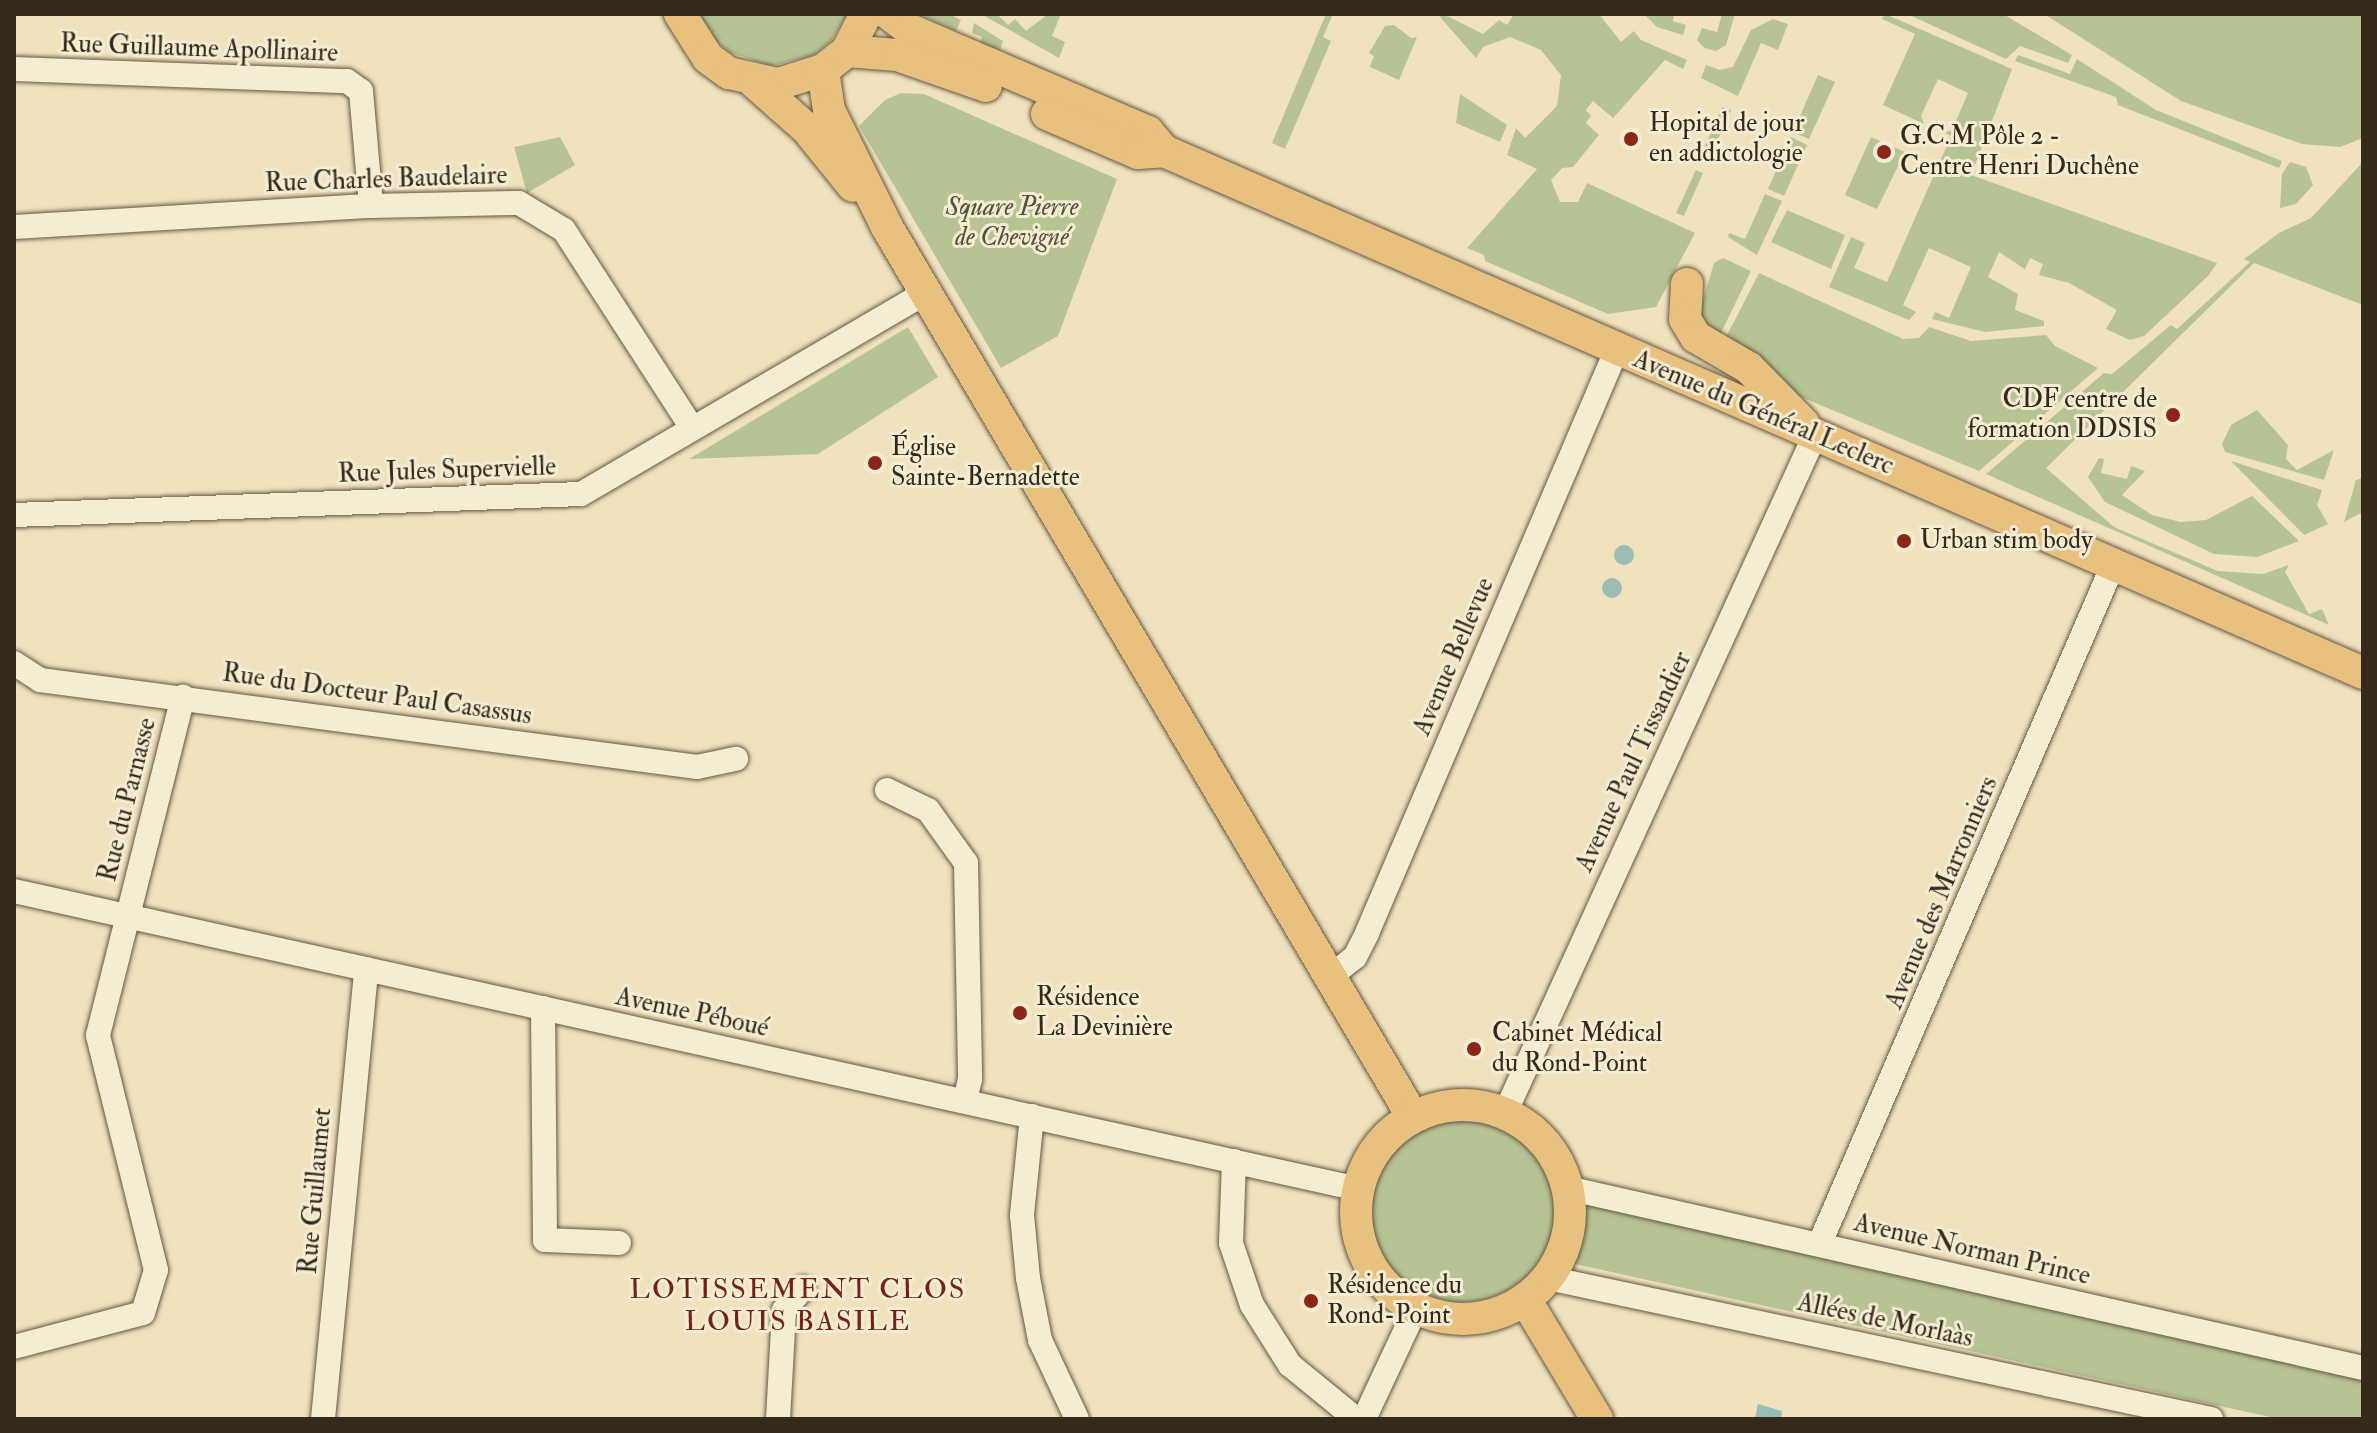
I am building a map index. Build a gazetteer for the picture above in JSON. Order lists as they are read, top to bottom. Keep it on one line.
{"streets":{"main road":["Avenue du Général Leclerc"],"street":["Rue Guillaume Apollinaire","Rue Charles Baudelaire","Rue Jules Supervielle","Avenue Bellevue","Rue du Docteur Paul Casassus","Avenue Paul Tissandier","Rue du Parnasse","Avenue des Marronniers","Avenue Péboué","Rue Guillaumet","Avenue Norman Prince","Allées de Morlaàs"]},"crossings":[["Rue Guillaume Apollinaire","Rue Charles Baudelaire"],["Rue Charles Baudelaire","Rue Jules Supervielle"],["Avenue du Général Leclerc","Avenue Bellevue"],["Avenue du Général Leclerc","Avenue Paul Tissandier"],["Avenue du Général Leclerc","Avenue des Marronniers"],["Rue du Docteur Paul Casassus","Rue du Parnasse"],["Avenue Paul Tissandier","Avenue Péboué"],["Avenue Paul Tissandier","Avenue Norman Prince"],["Avenue Paul Tissandier","Allées de Morlaàs"],["Rue du Parnasse","Avenue Péboué"],["Avenue des Marronniers","Avenue Norman Prince"],["Avenue Péboué","Rue Guillaumet"],["Avenue Péboué","Avenue Norman Prince"],["Avenue Péboué","Allées de Morlaàs"],["Avenue Norman Prince","Allées de Morlaàs"]],"districts":["LOTISSEMENT CLOS LOUIS BASILE"],"parks":["Square Pierre de Chevigné"],"places":["Hopital de jour en addictologie","G.C.M Pôle 2 - Centre Henri Duchêne","CDF centre de formation DDSIS","Église Sainte-Bernadette","Urban stim body","Résidence La Devinière","Cabinet Médical du Rond-Point","Résidence du Rond-Point"]}
